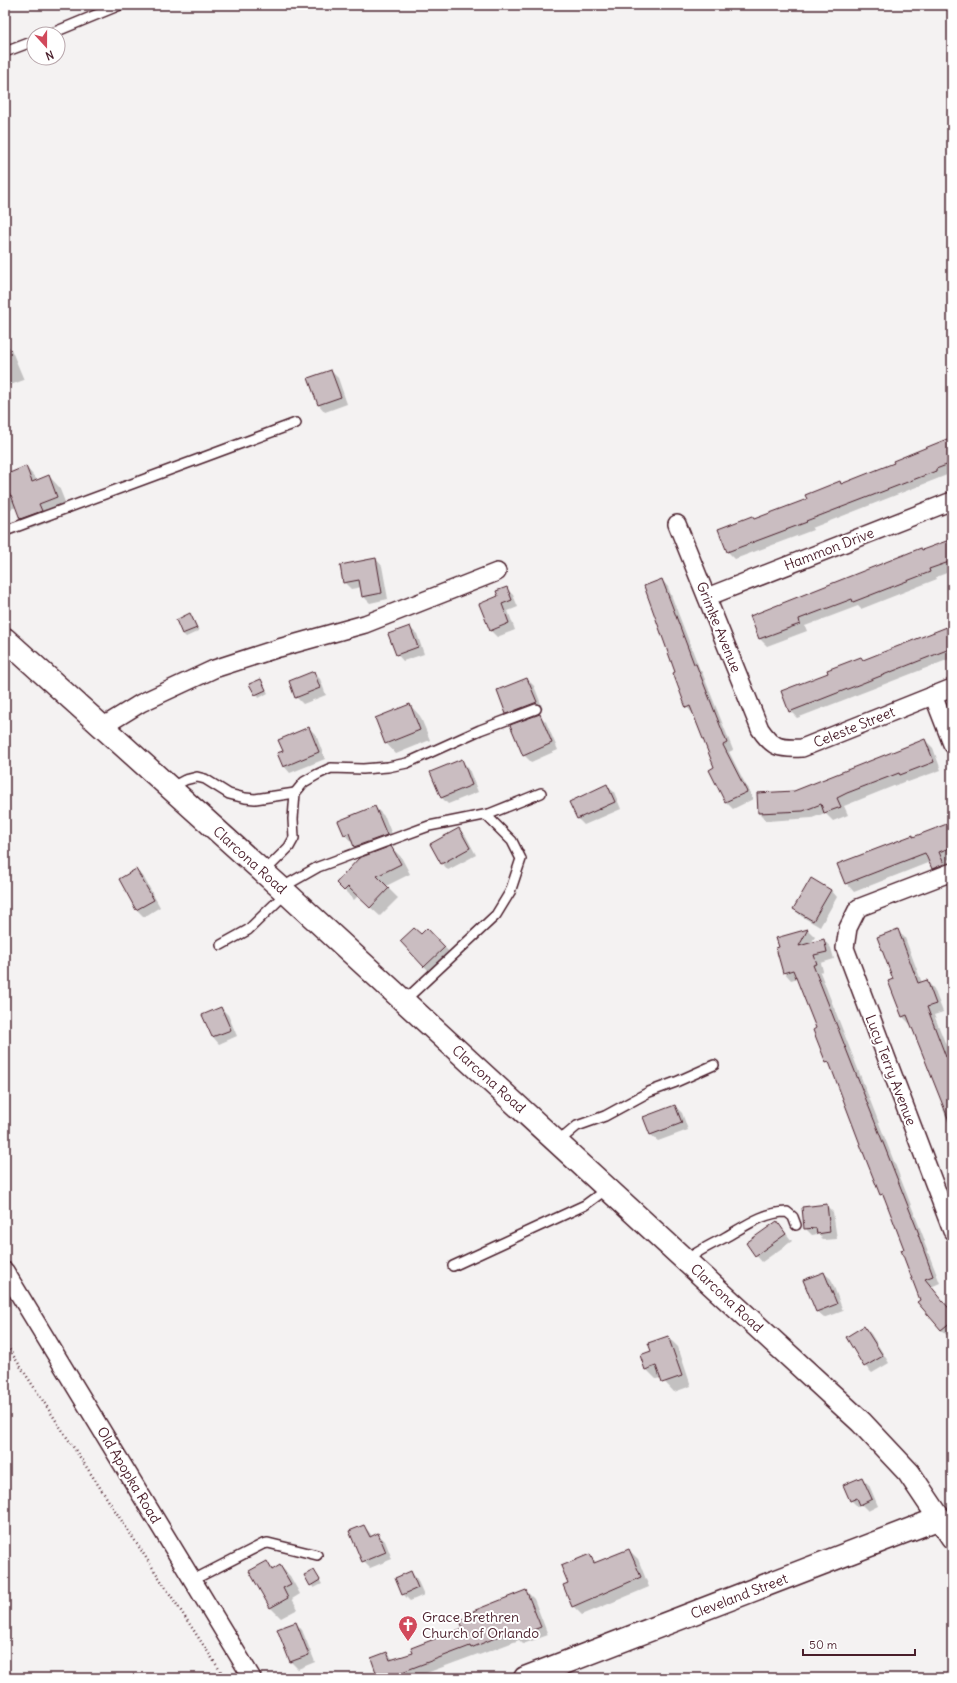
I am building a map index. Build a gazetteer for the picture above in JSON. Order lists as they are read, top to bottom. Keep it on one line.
{"streets":{"main road":["Clarcona Road","Cleveland Street"],"street":["Hammon Drive","Grimke Avenue","Celeste Street","Lucy Terry Avenue","Old Apopka Road"]},"crossings":[["Hammon Drive","Grimke Avenue"],["Grimke Avenue","Celeste Street"],["Clarcona Road","Cleveland Street"]],"places":{"church":["Grace Brethren Church of Orlando"]},"scale_bar":"50 m","north":"bottom"}
